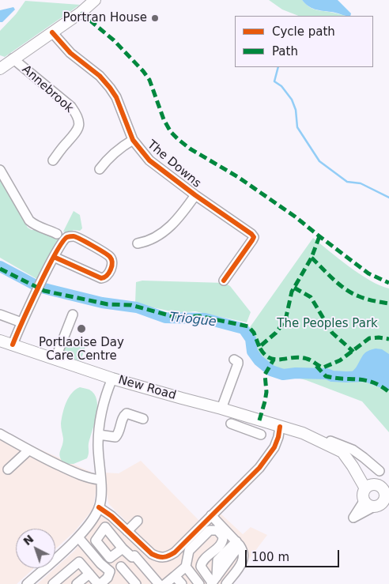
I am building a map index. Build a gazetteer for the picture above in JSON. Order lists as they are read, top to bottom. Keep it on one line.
{"streets":{"main road":["New Road"],"street":["Annebrook","The Downs"]},"water":["Triogue"],"parks":["The Peoples Park"],"places":["Portran House","Portlaoise Day Care Centre"],"legend":["Cycle path","Path"],"scale_bar":"100 m","north":"top left"}
